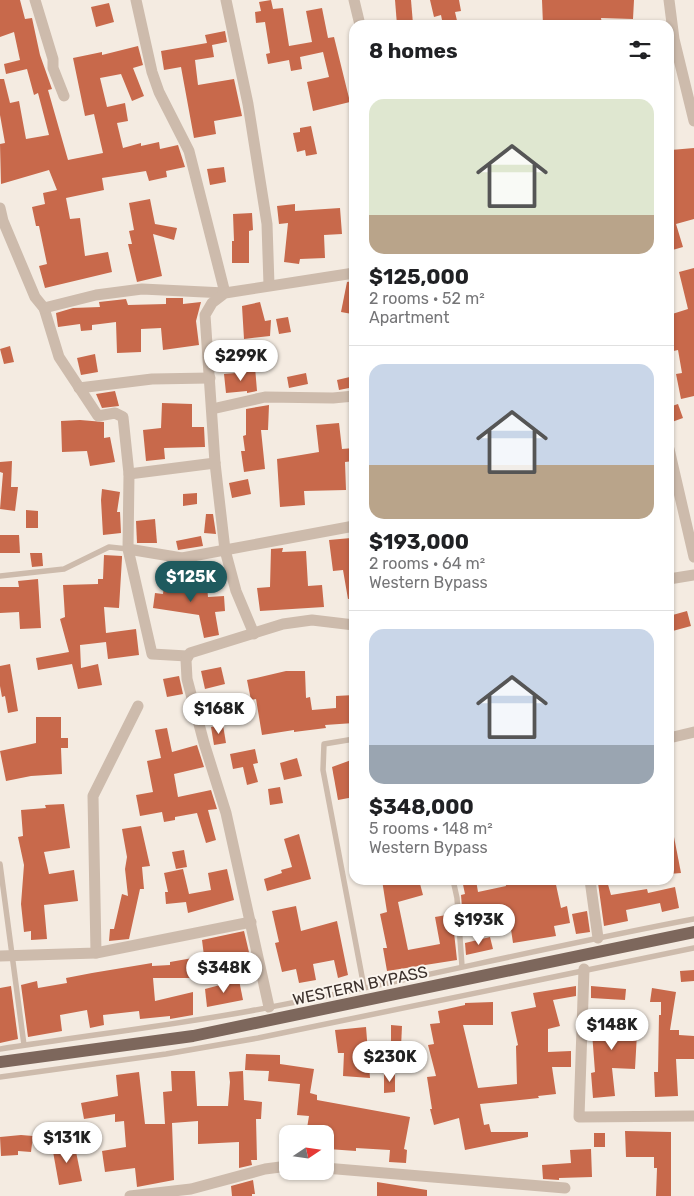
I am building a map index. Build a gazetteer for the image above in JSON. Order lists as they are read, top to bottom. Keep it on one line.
{"streets":{"main road":["WESTERN BYPASS"]},"north":"right","page":{"heading":"8 homes","list":[{"name":"$125,000","note":"2 rooms · 52 m² · Apartment"},{"name":"$193,000","note":"2 rooms · 64 m² · Western Bypass"},{"name":"$348,000","note":"5 rooms · 148 m² · Western Bypass"}],"price":["$299K","$125K","$168K","$193K","$348K","$148K","$230K","$131K"]}}
